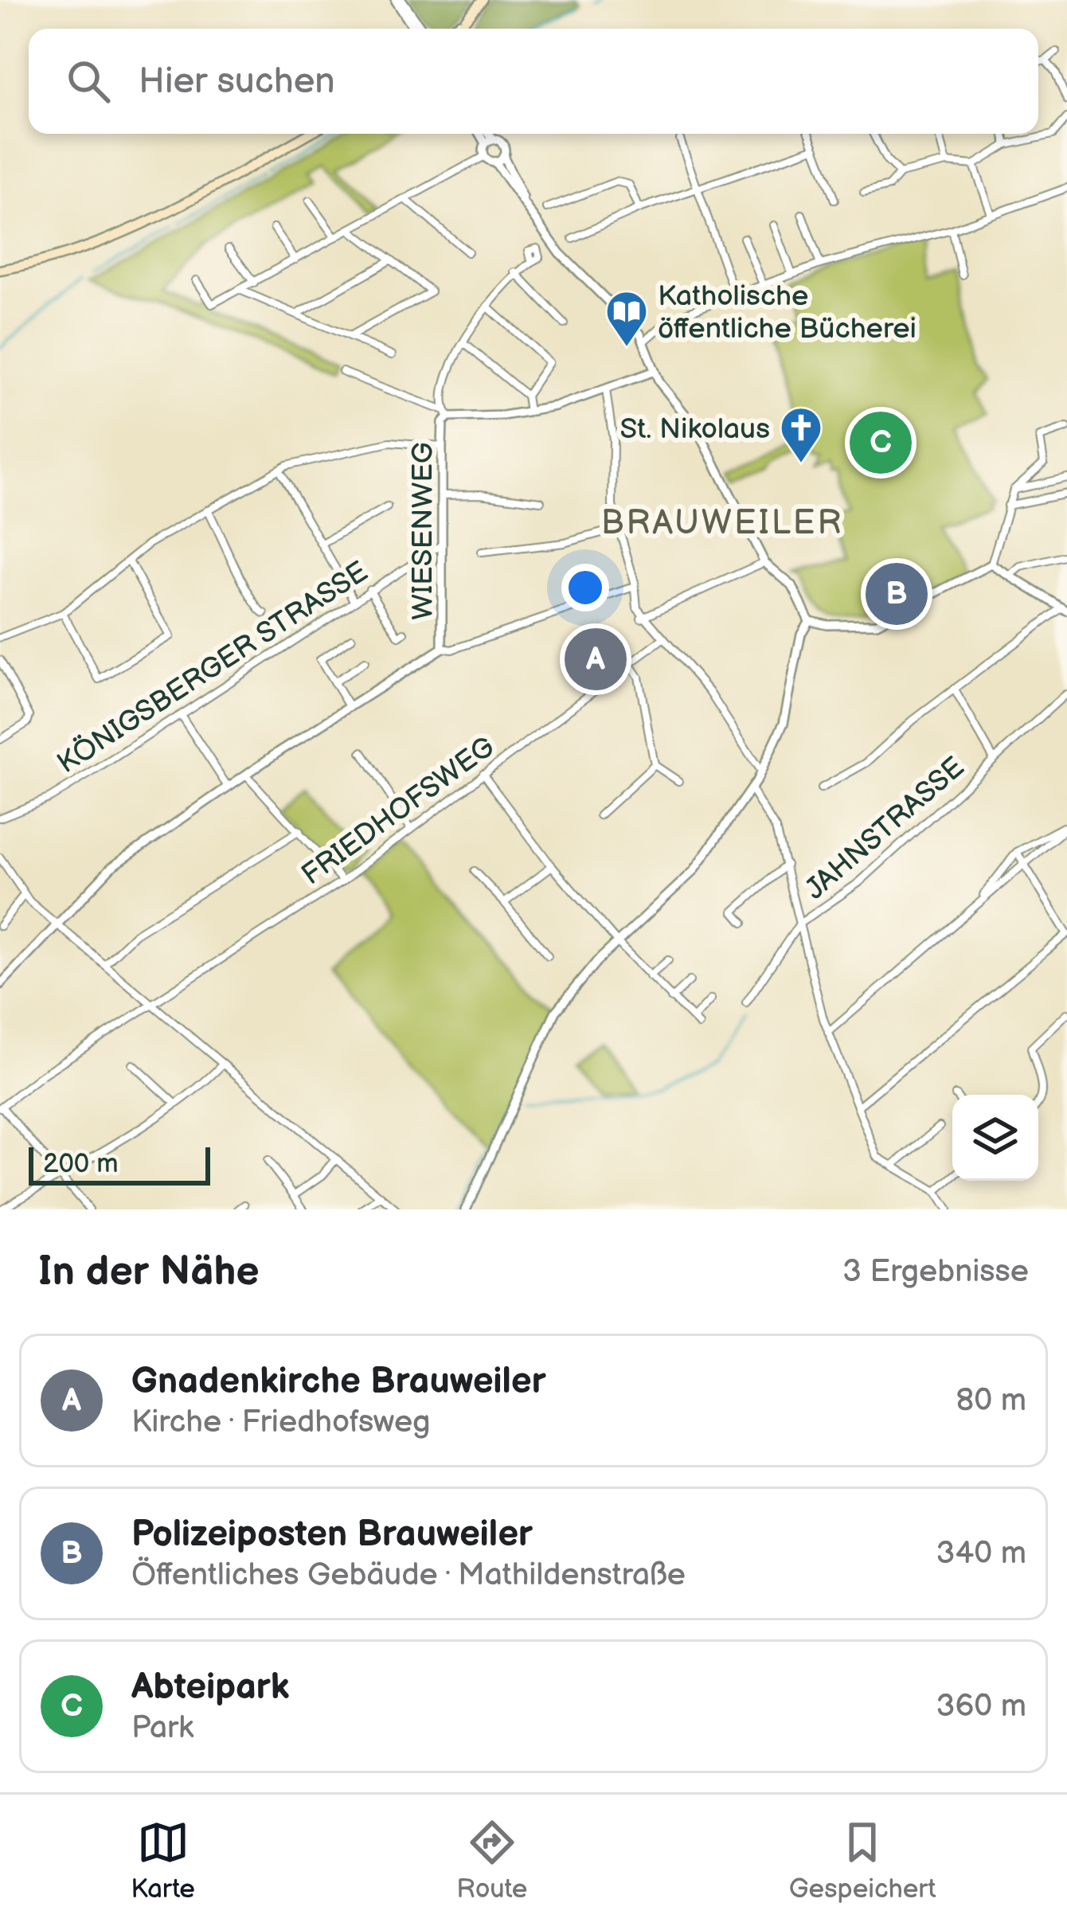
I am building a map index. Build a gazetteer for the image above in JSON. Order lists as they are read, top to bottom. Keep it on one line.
{"streets":{"street":["WIESENWEG","KÖNIGSBERGER STRASSE","FRIEDHOFSWEG","JAHNSTRASSE"]},"crossings":[["WIESENWEG","KÖNIGSBERGER STRASSE"]],"districts":["BRAUWEILER"],"places":{"library":["Katholische öffentliche Bücherei"],"church":["St. Nikolaus"]},"scale_bar":"200 m","page":{"search":"Hier suchen","pins":["C","B","A"],"scale":"200 m","heading":["In der Nähe","3 Ergebnisse"],"list":[{"mark":"A","name":"Gnadenkirche Brauweiler","note":"Kirche · Friedhofsweg","value":"80 m"},{"mark":"B","name":"Polizeiposten Brauweiler","note":"Öffentliches Gebäude · Mathildenstraße","value":"340 m"},{"mark":"C","name":"Abteipark","note":"Park","value":"360 m"}],"nav":["Karte","Route","Gespeichert"]}}
